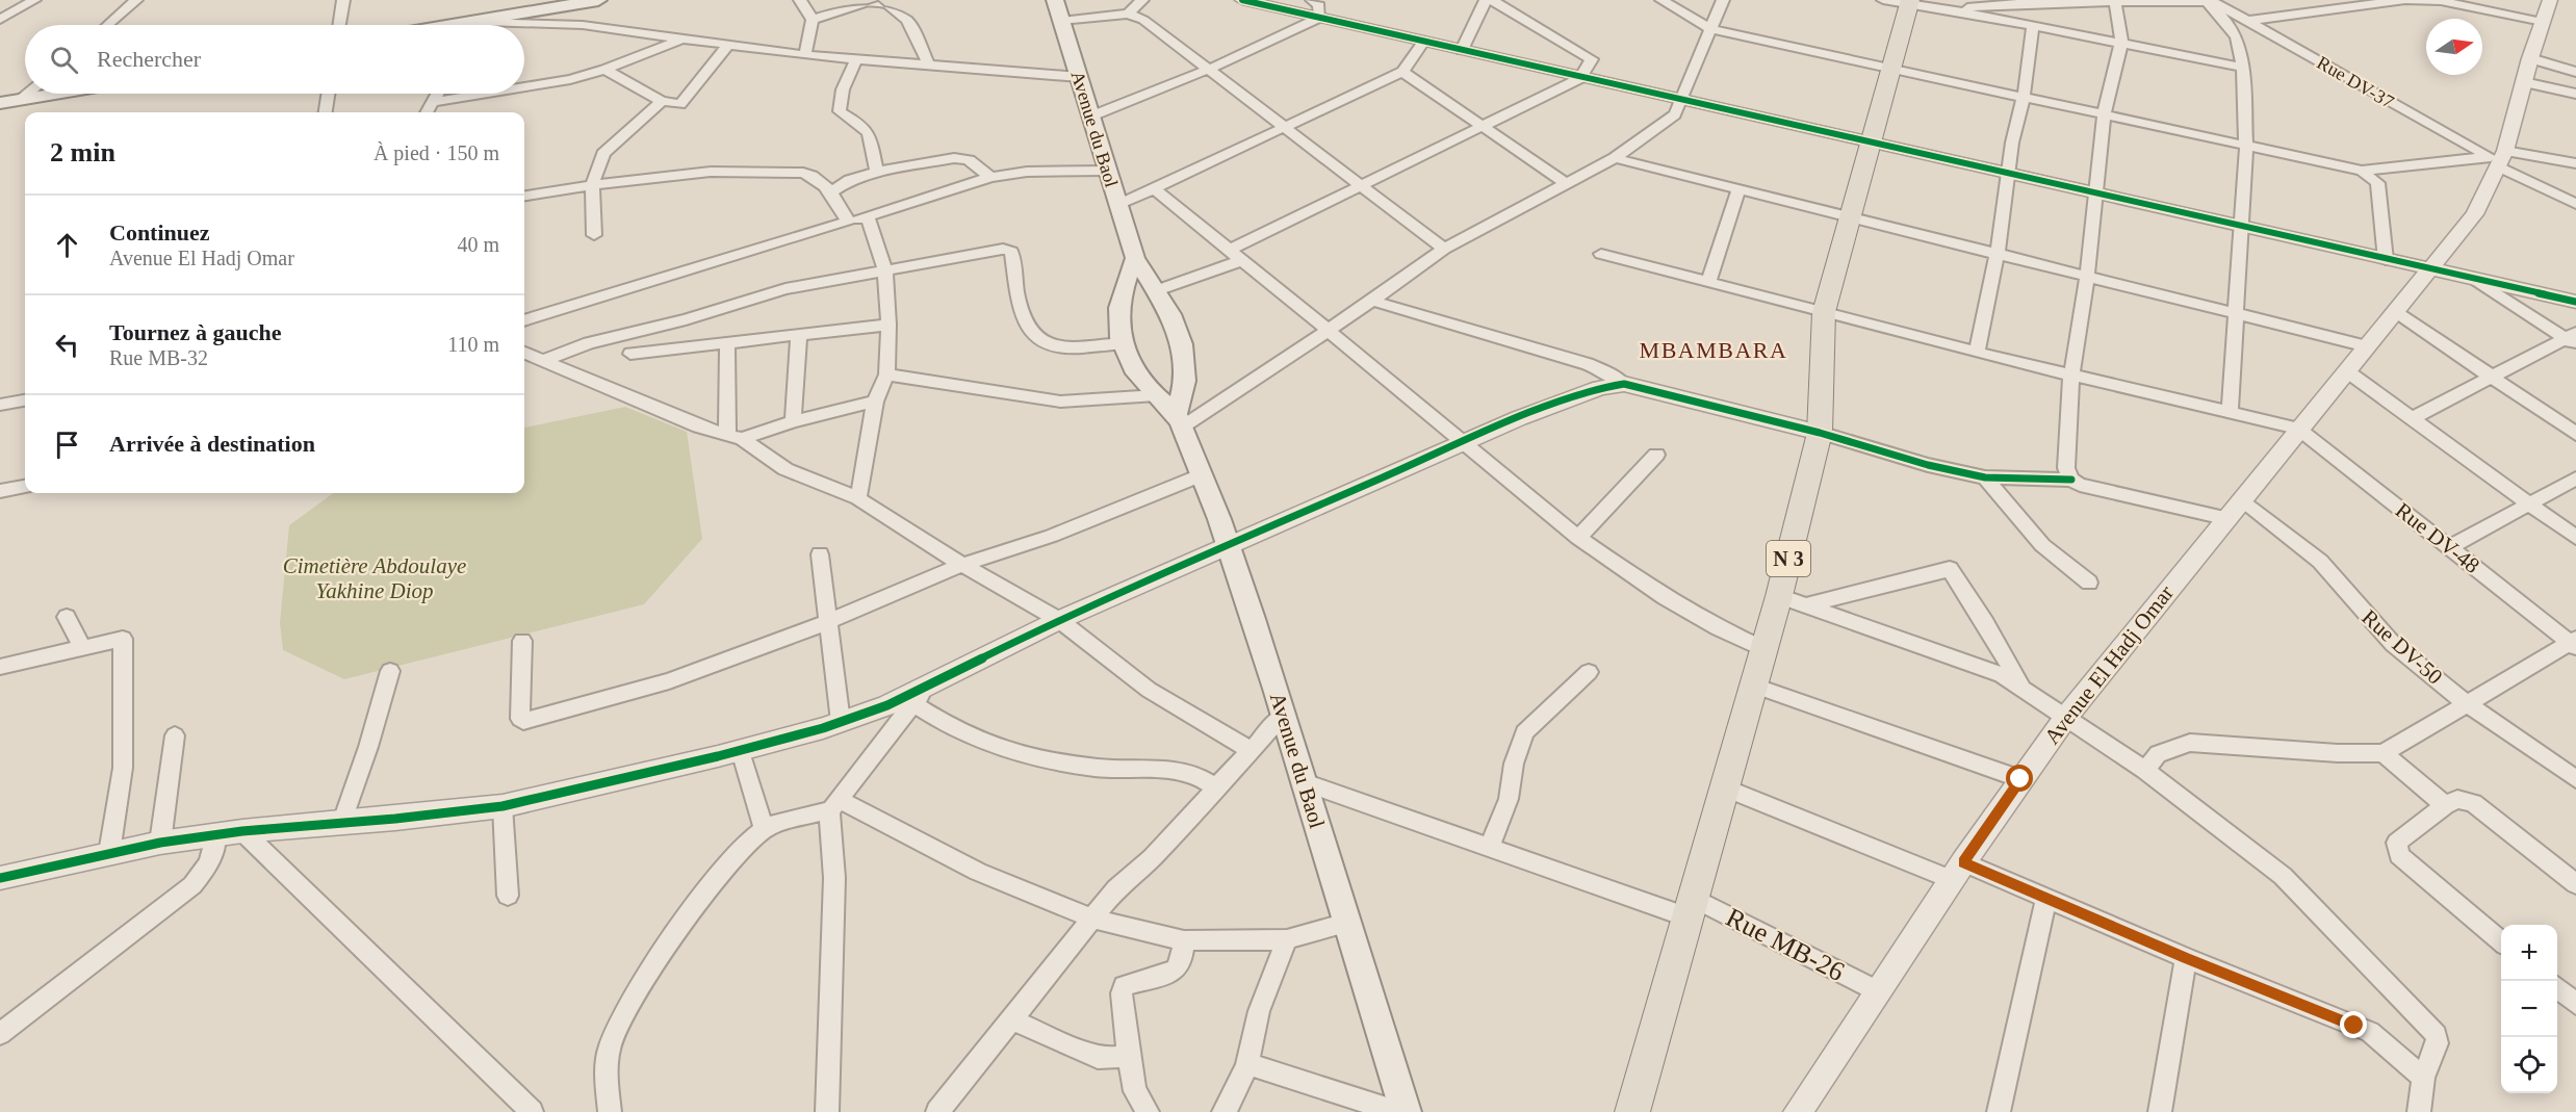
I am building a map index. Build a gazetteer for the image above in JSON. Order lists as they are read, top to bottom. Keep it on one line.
{"streets":{"main road":["Avenue du Baol","N 3"],"street":["Rue DV-37","Rue DV-48","Rue DV-50","Avenue El Hadj Omar","Rue MB-26"]},"crossings":[["Rue DV-37","Avenue El Hadj Omar"],["Avenue du Baol","Rue MB-26"],["Rue DV-48","Avenue El Hadj Omar"],["N 3","Rue MB-26"],["Rue DV-50","Avenue El Hadj Omar"],["Avenue El Hadj Omar","Rue MB-26"]],"districts":["MBAMBARA"],"parks":["Cimetière Abdoulaye Yakhine Diop"],"north":"right","page":{"search":"Rechercher","heading":["2 min","À pied · 150 m"],"list":[["Continuez","Avenue El Hadj Omar","40 m"],["Tournez à gauche","Rue MB-32","110 m"],"Arrivée à destination"],"map_buttons":["+","−"]}}
